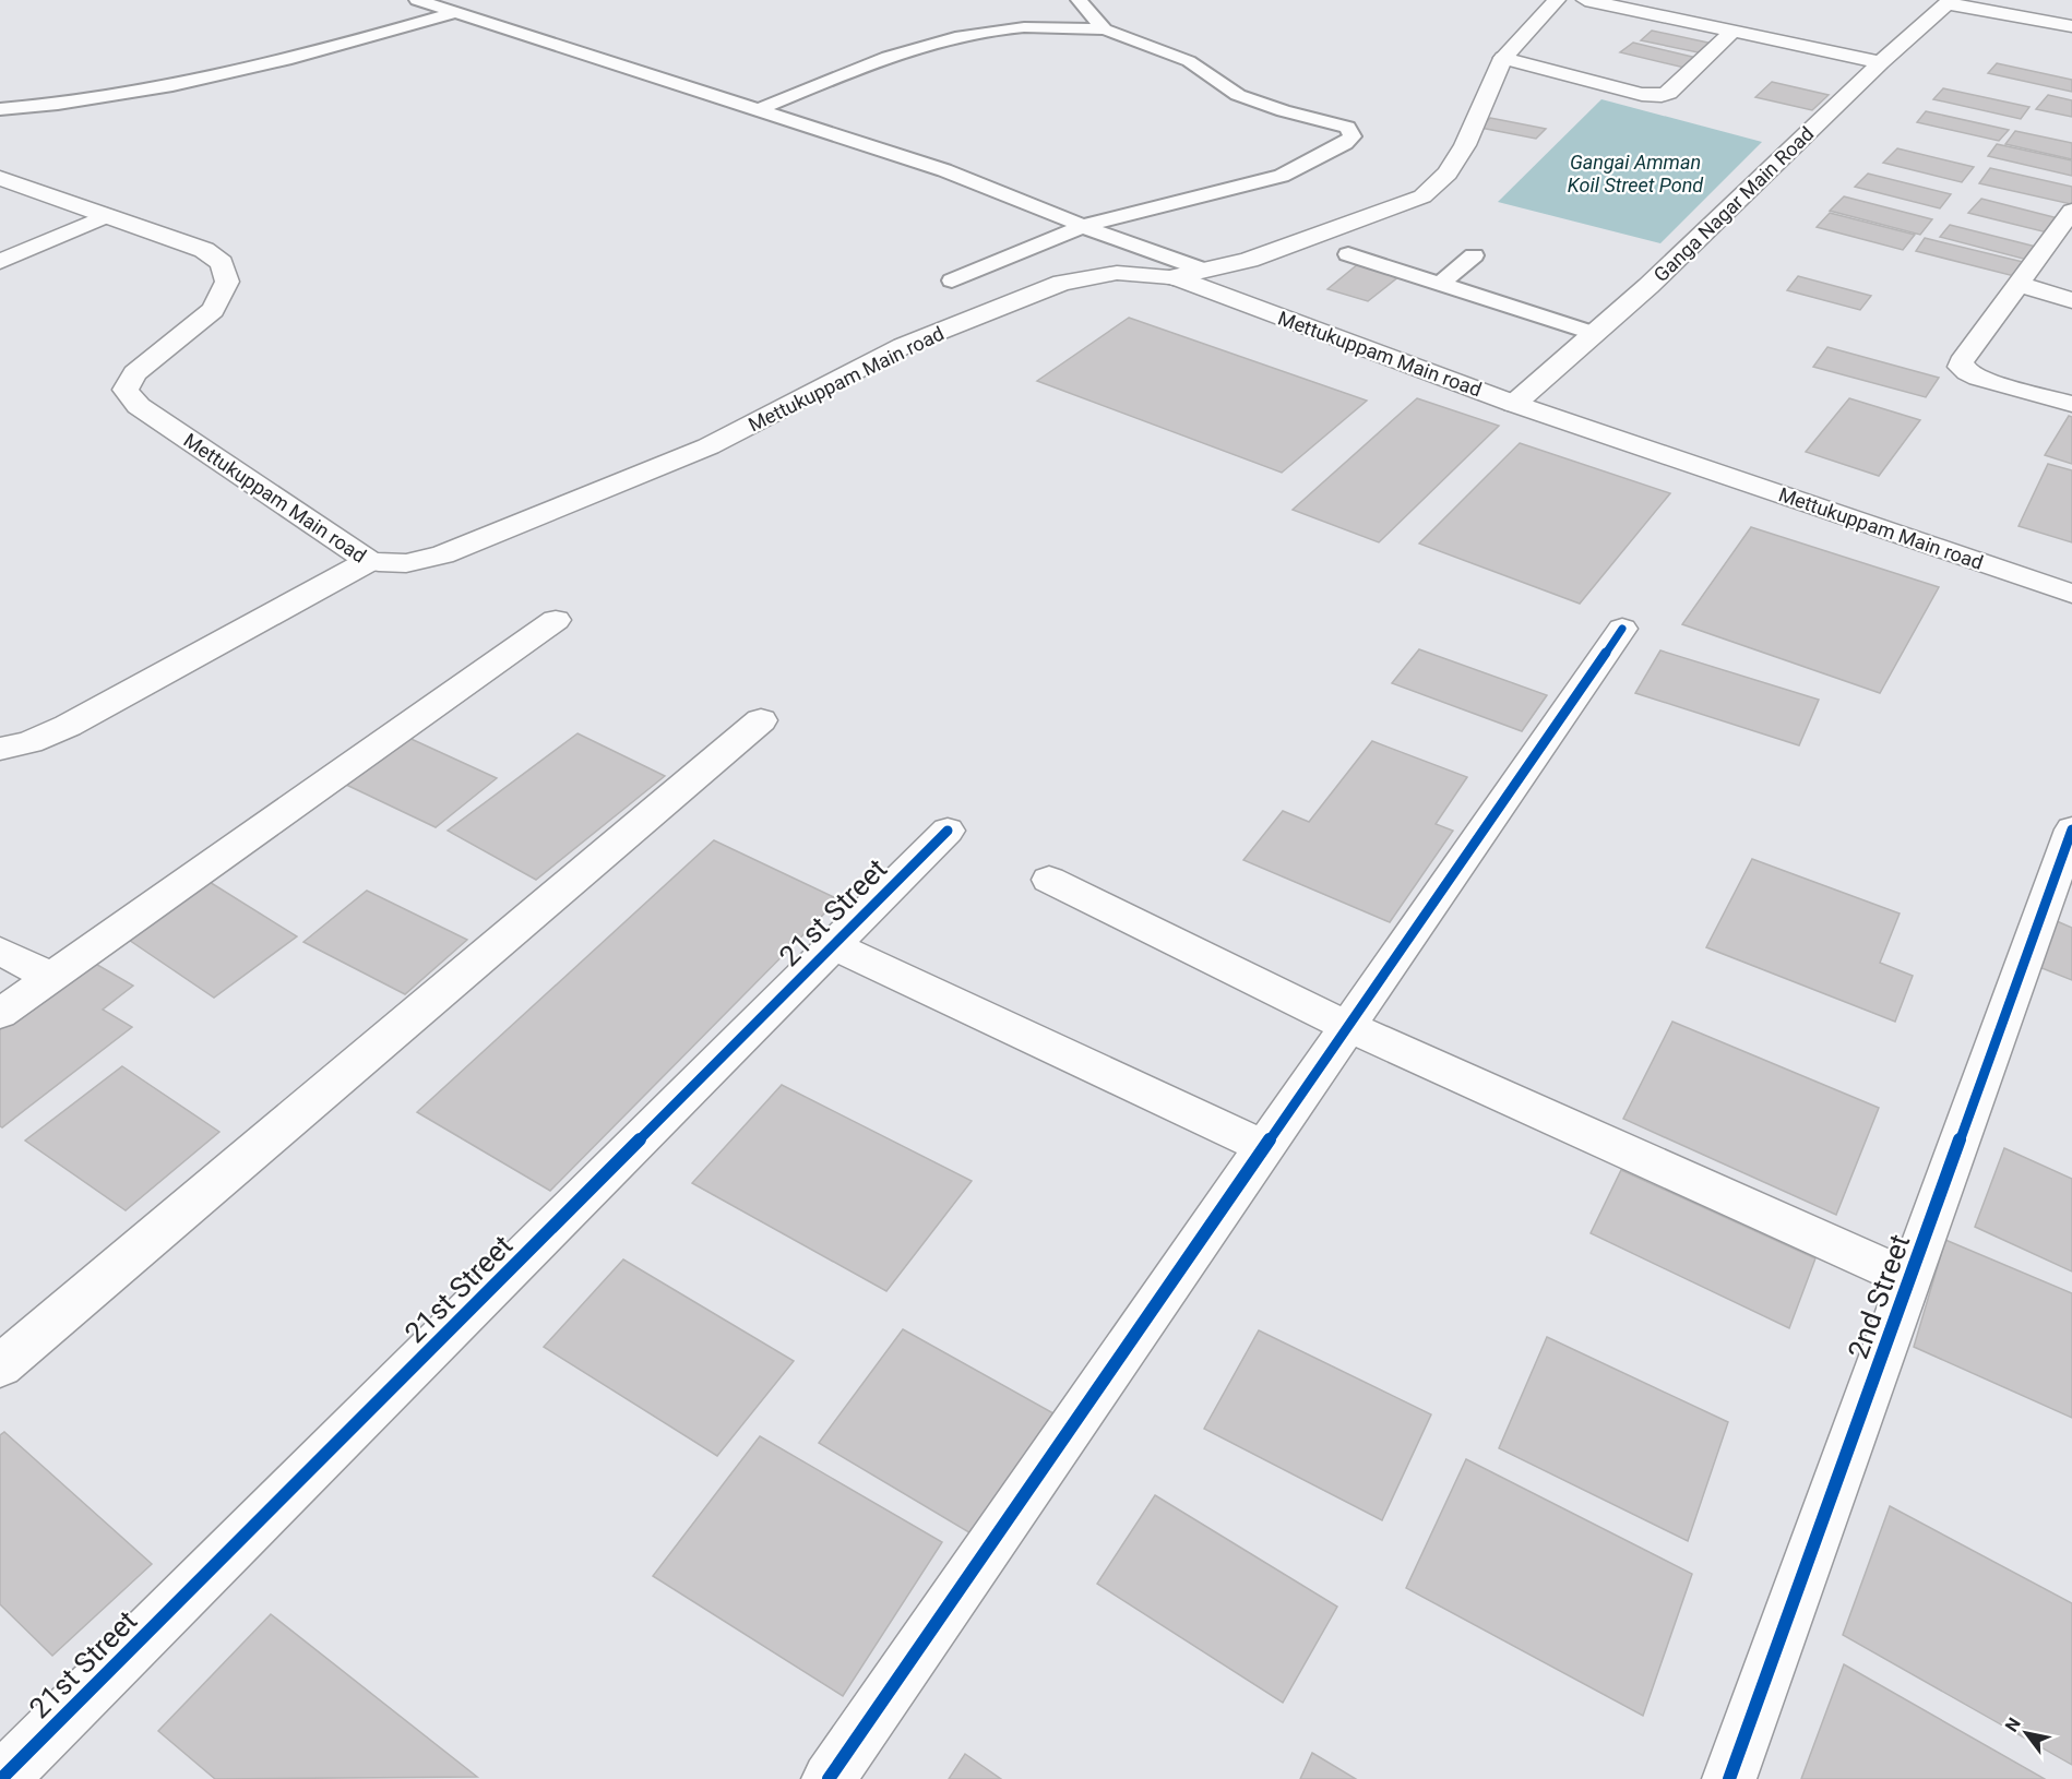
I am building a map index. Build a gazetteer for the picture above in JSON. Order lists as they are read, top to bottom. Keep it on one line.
{"streets":{"street":["Ganga Nagar Main Road","Mettukuppam Main road","21st Street","2nd Street"]},"crossings":[["Ganga Nagar Main Road","Mettukuppam Main road"]],"water":["Gangai Amman Koil Street Pond"],"north":"top left"}
